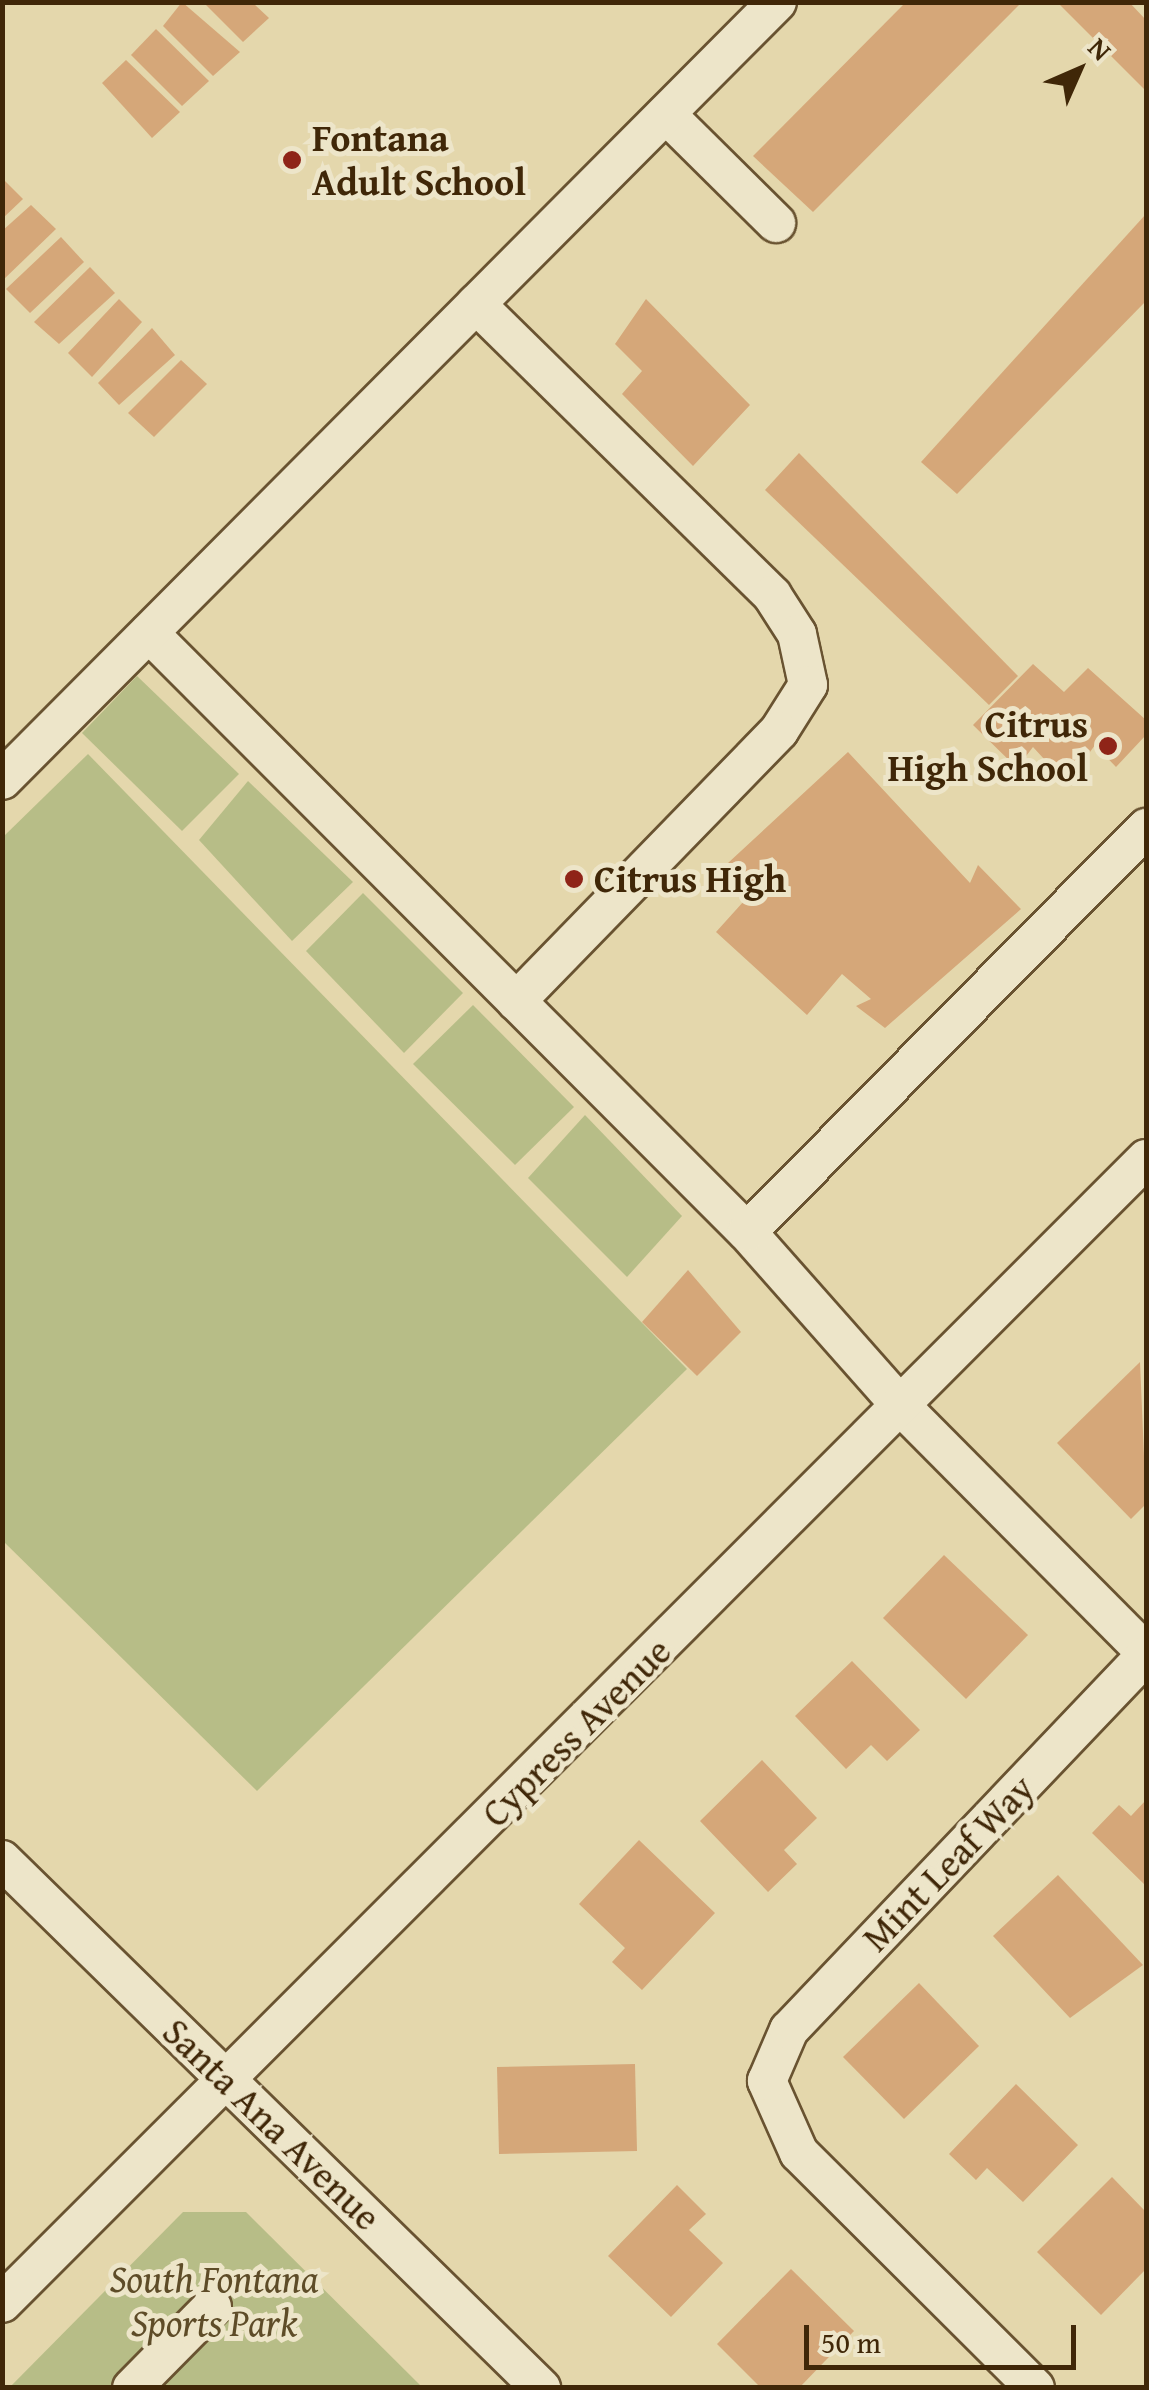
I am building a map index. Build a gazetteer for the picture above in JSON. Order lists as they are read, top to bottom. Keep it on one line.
{"streets":{"street":["Cypress Avenue","Mint Leaf Way","Santa Ana Avenue"]},"crossings":[["Cypress Avenue","Santa Ana Avenue"]],"parks":["South Fontana Sports Park"],"places":["Fontana Adult School","Citrus High School","Citrus High"],"scale_bar":"50 m","north":"top right"}
